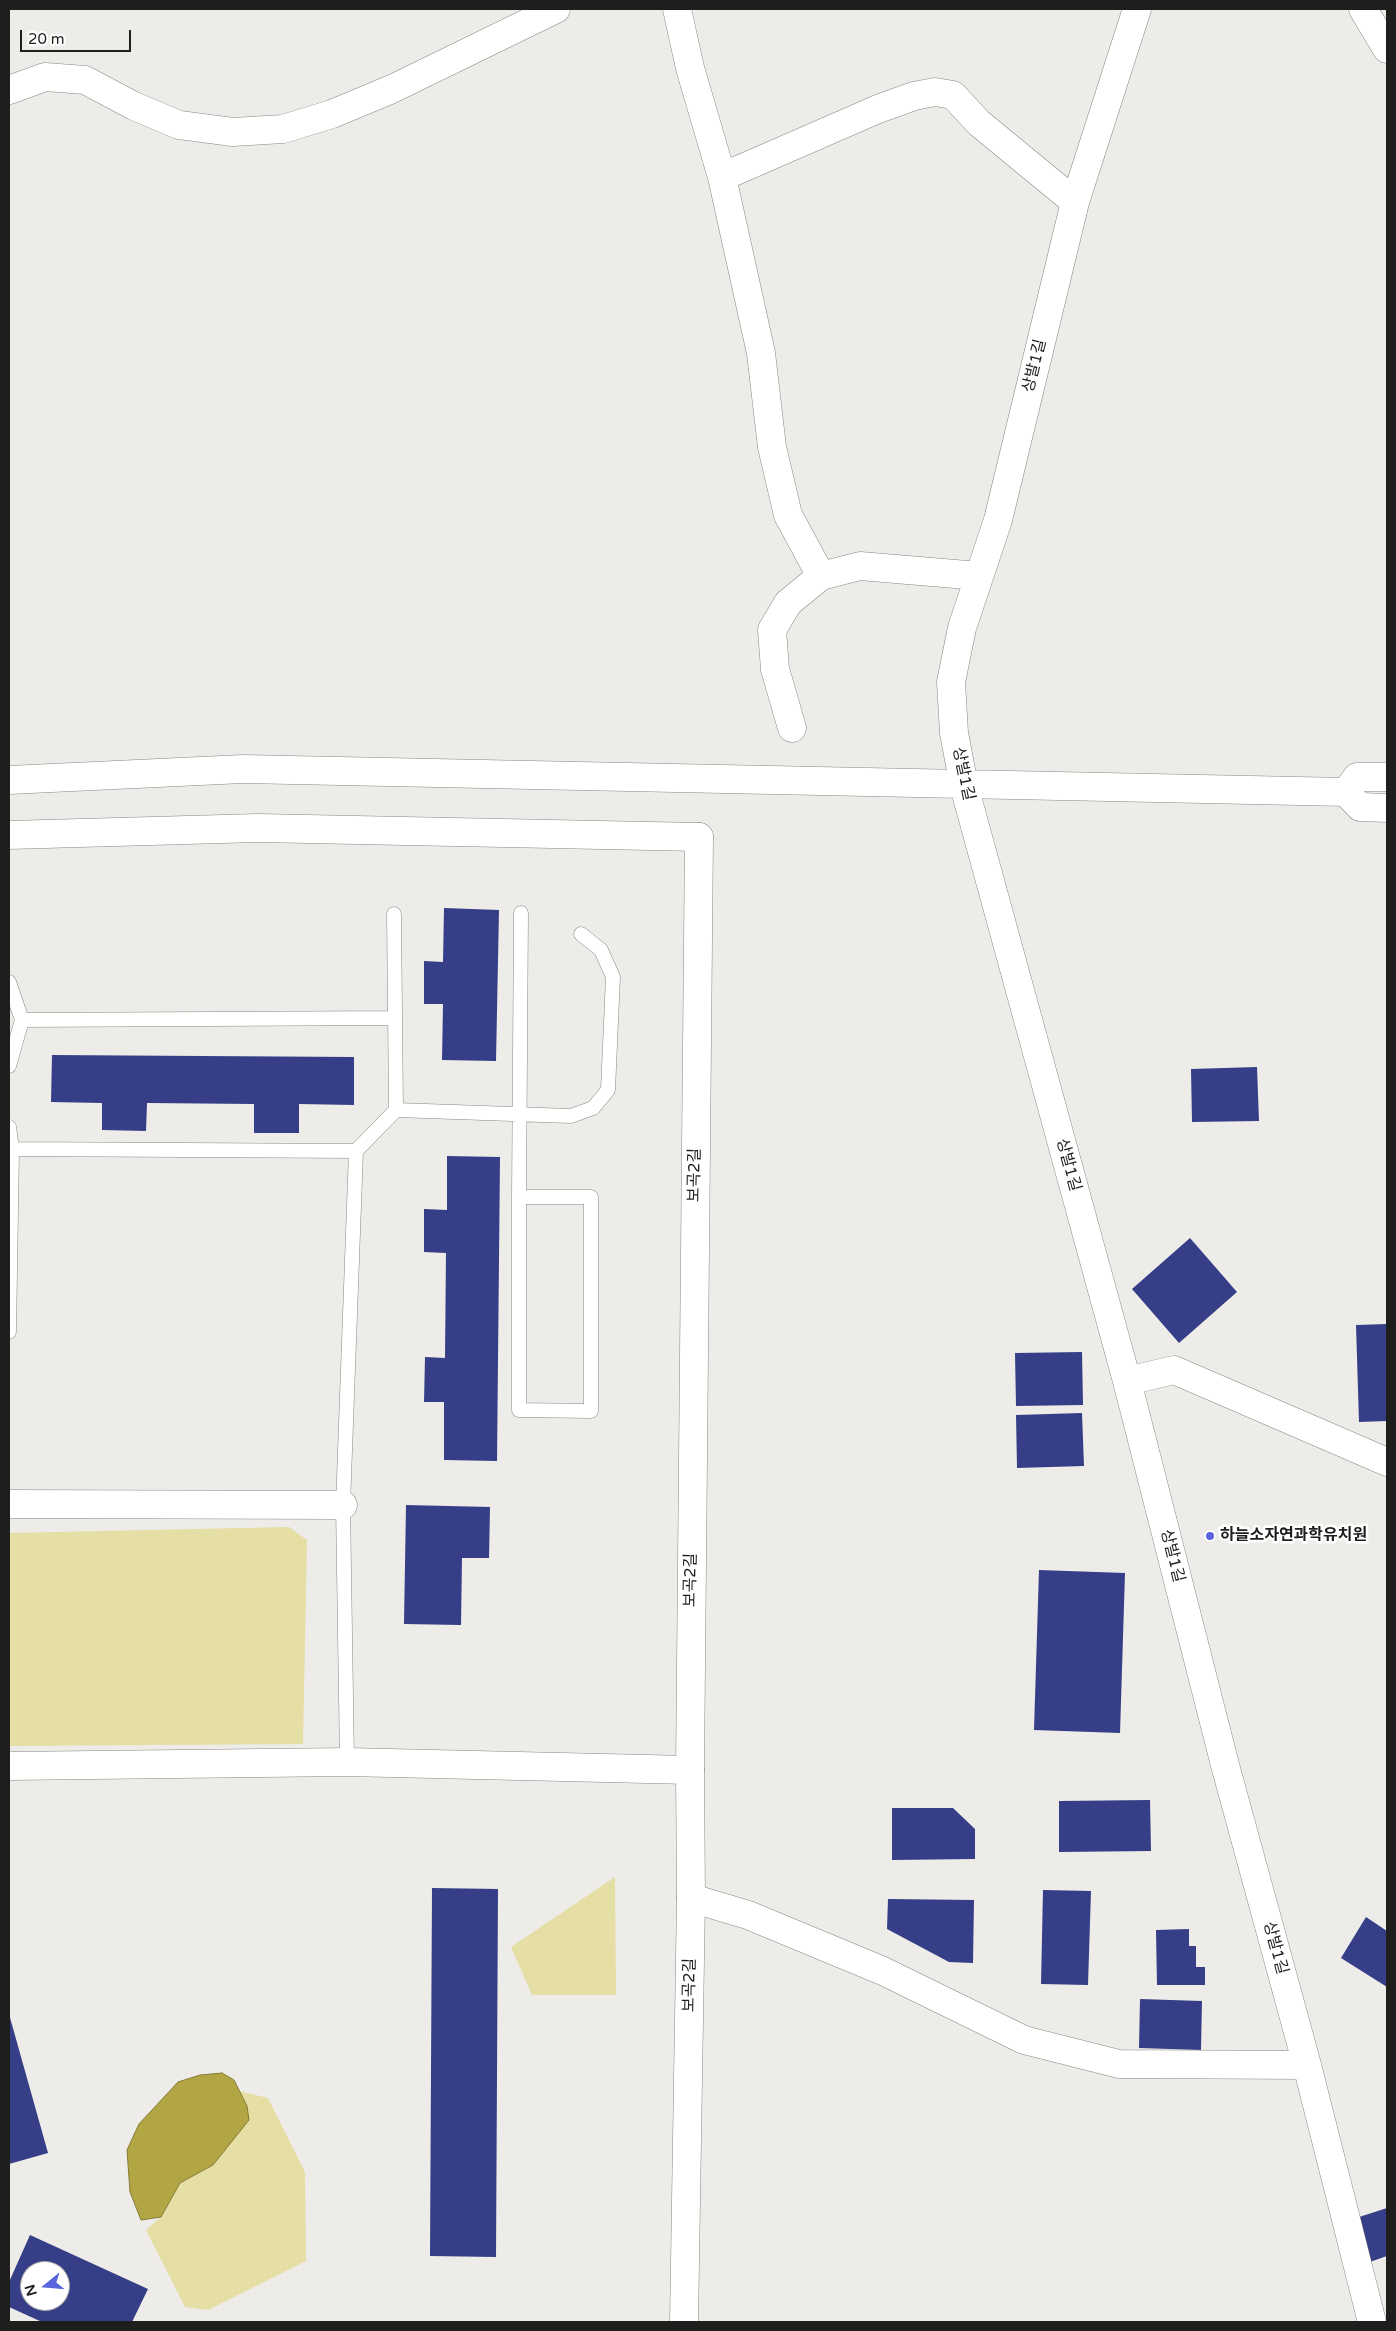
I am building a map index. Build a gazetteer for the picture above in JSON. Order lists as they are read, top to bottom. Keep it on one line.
{"streets":{"street":["상발1길","보곡2길"]},"places":["하늘소자연과학유치원"],"scale_bar":"20 m","north":"left"}
